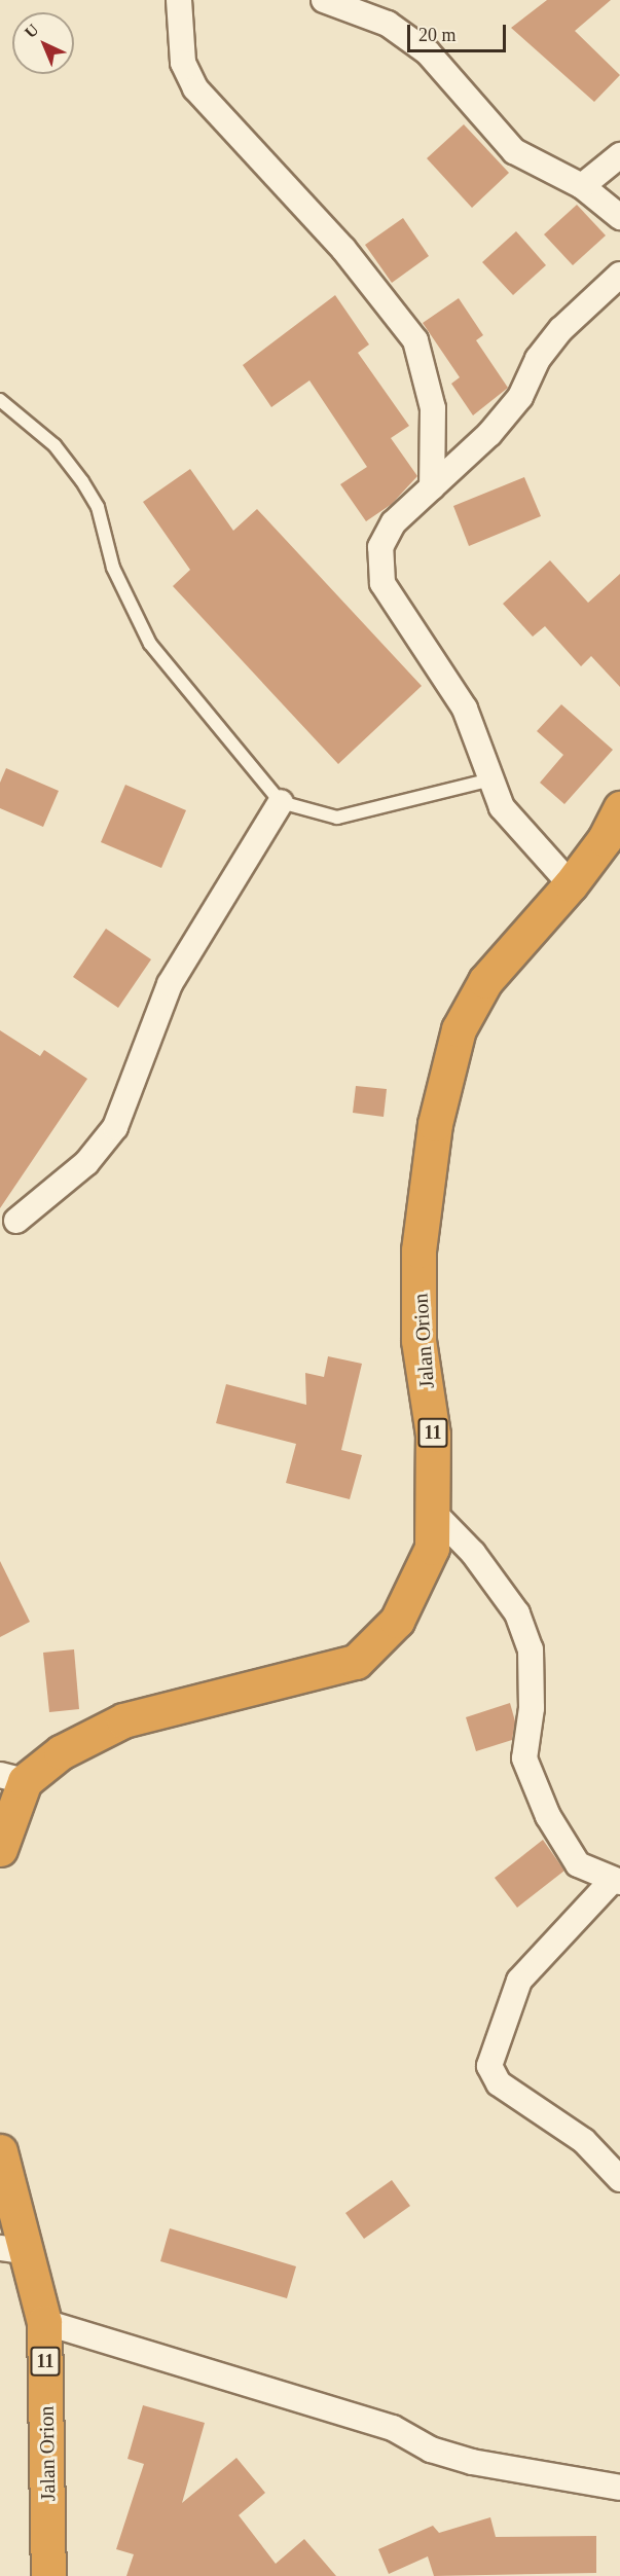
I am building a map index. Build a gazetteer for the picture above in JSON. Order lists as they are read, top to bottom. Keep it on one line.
{"streets":{"highway":["Jalan Orion","11"]},"scale_bar":"20 m","north":"top left"}
